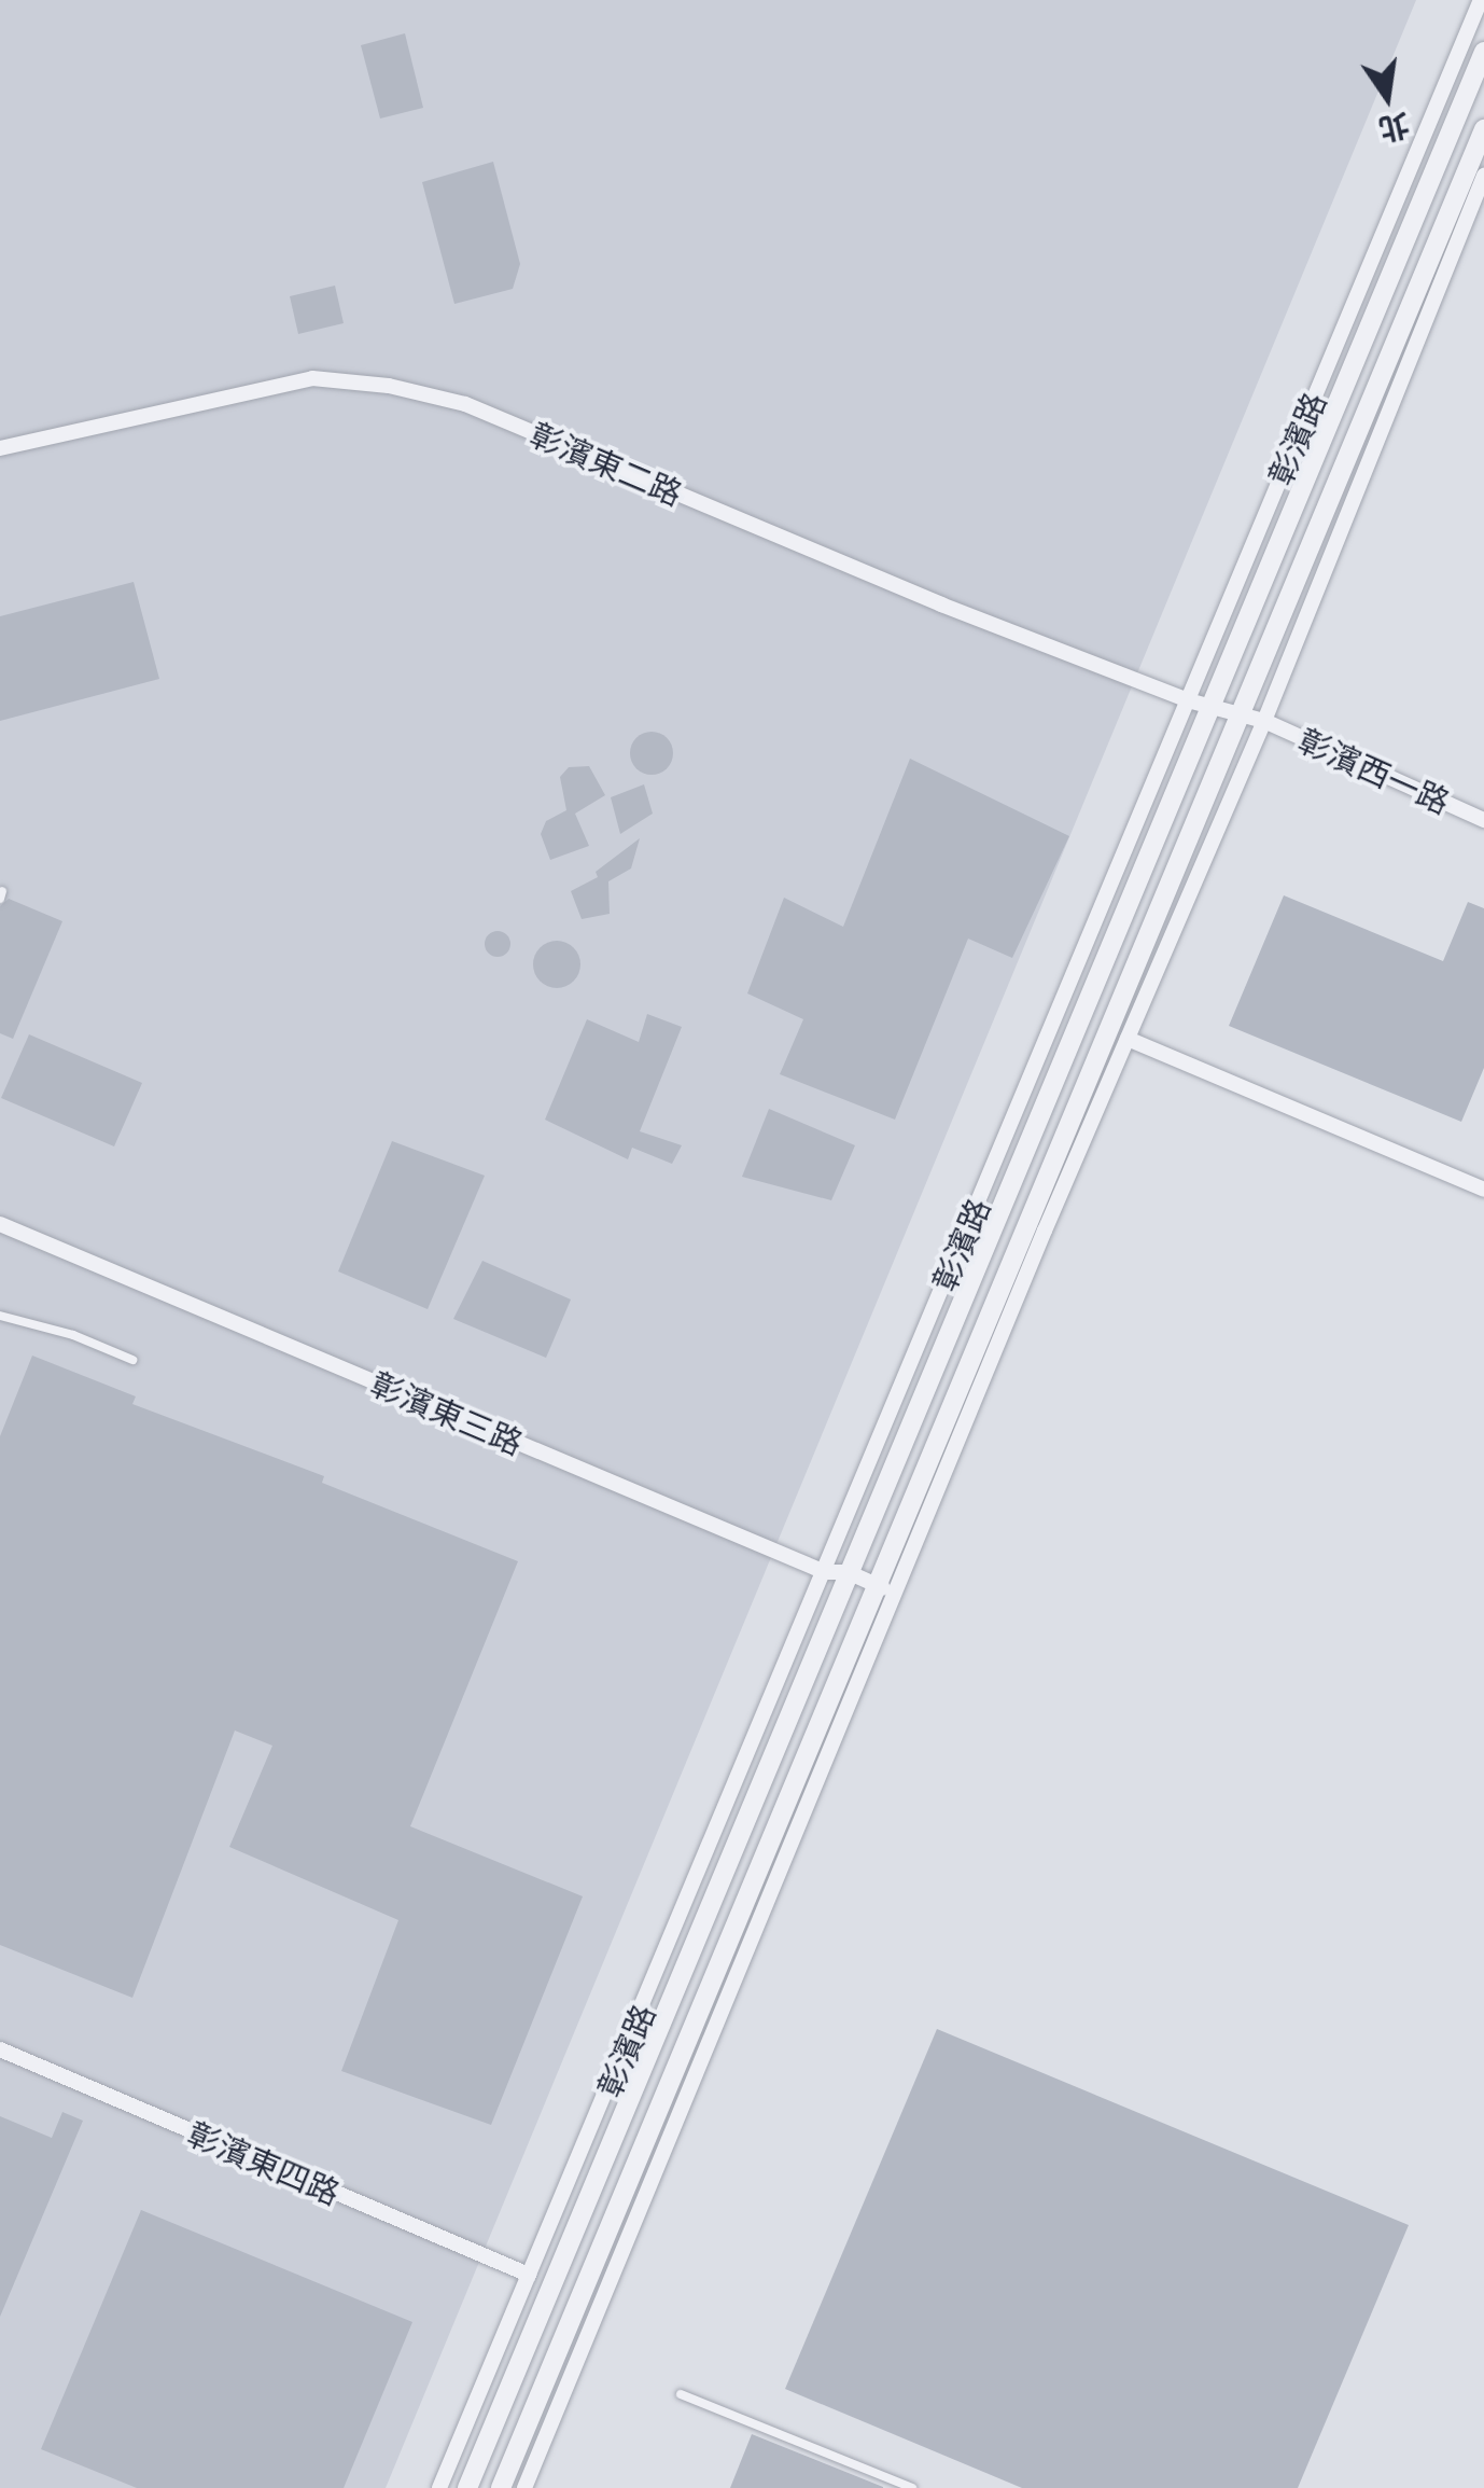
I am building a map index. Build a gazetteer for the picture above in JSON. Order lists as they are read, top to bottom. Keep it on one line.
{"streets":{"street":["彰濱路","彰濱東二路","彰濱西一路","彰濱東三路","彰濱東四路"]},"crossings":[["彰濱路","彰濱東二路"],["彰濱路","彰濱西一路"],["彰濱路","彰濱東三路"],["彰濱路","彰濱東四路"],["彰濱東二路","彰濱西一路"]],"north":"bottom"}
